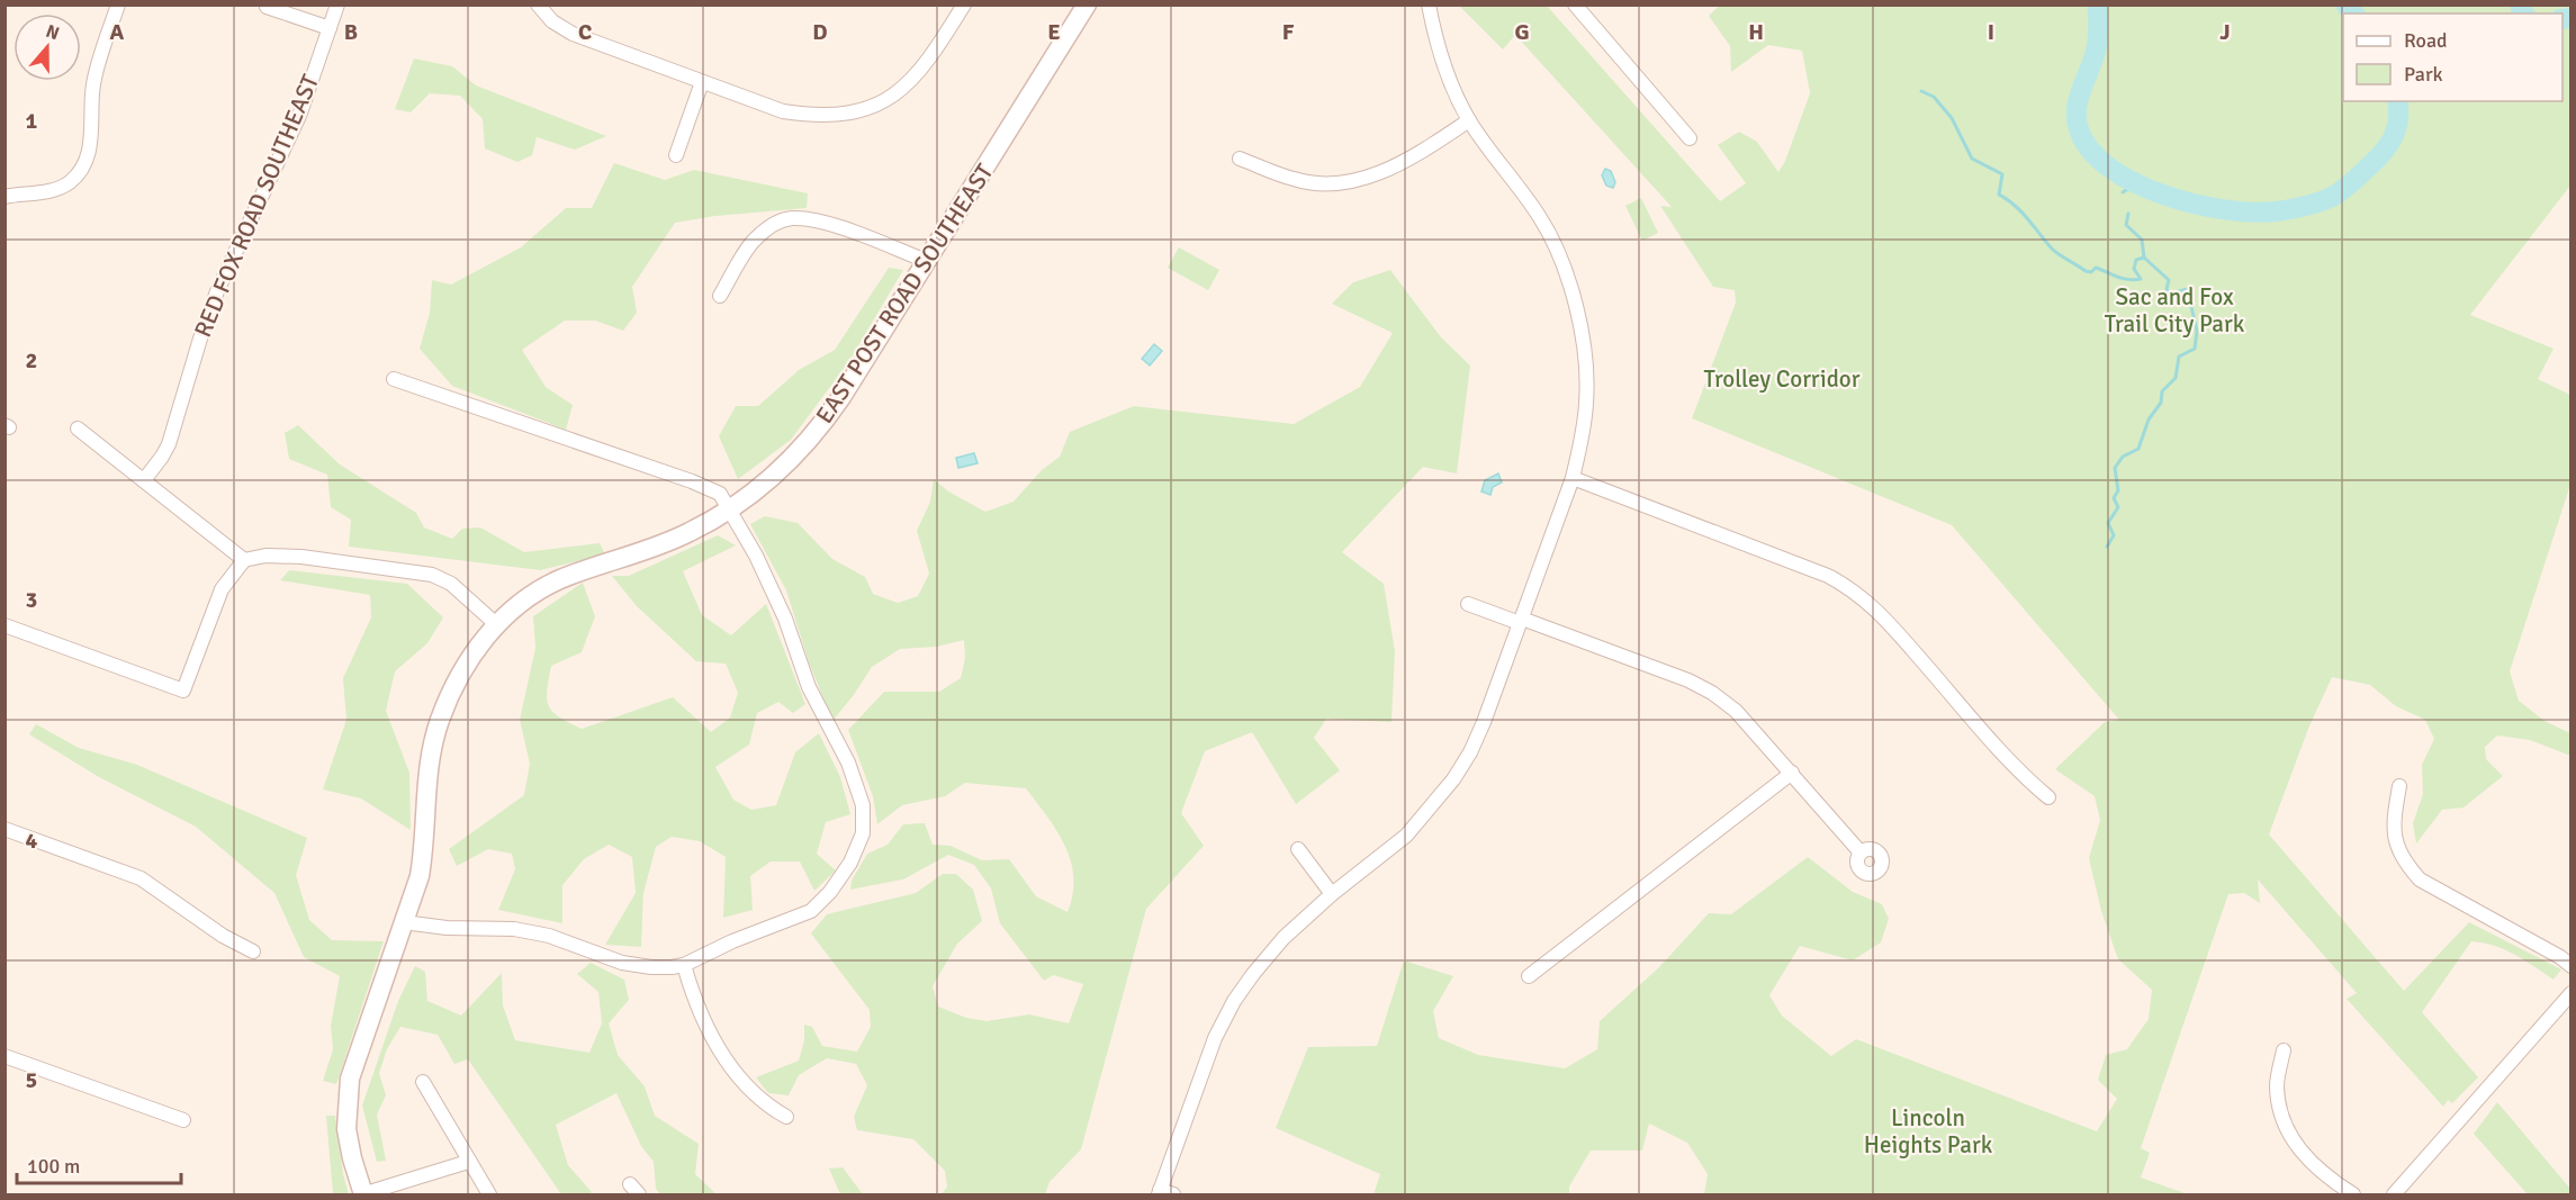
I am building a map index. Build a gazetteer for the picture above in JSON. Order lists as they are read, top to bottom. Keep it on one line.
{"streets":{"main road":["EAST POST ROAD SOUTHEAST"],"street":["RED FOX ROAD SOUTHEAST"]},"parks":["Sac and Fox Trail City Park","Trolley Corridor","Lincoln Heights Park"],"legend":["Road","Park"],"scale_bar":"100 m","north":"top","grid":{"columns":["A","B","C","D","E","F","G","H","I","J"],"rows":["1","2","3","4","5"]}}
